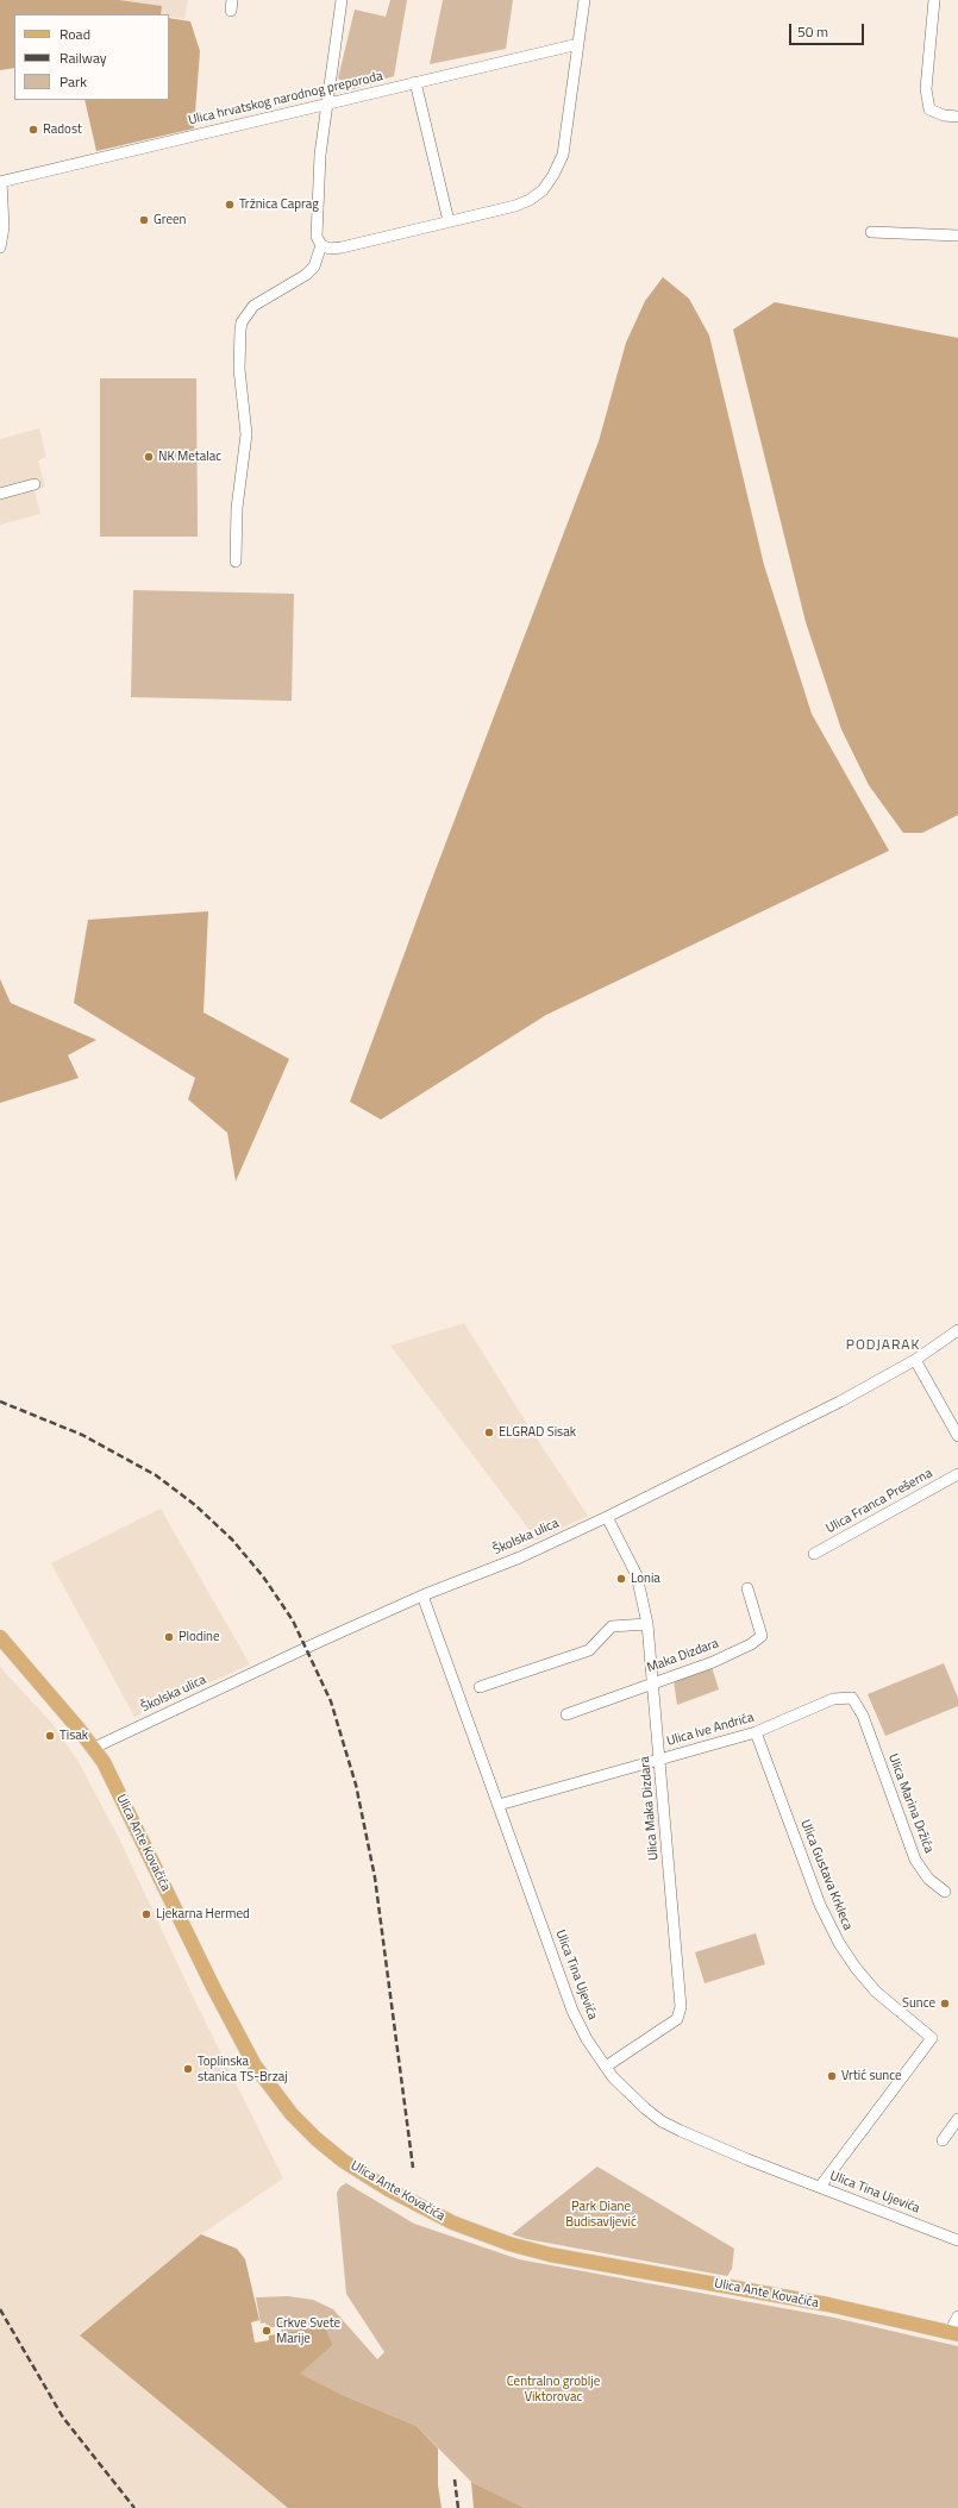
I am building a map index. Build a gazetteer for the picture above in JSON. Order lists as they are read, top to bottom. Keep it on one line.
{"streets":{"main road":["Ulica Ante Kovačića"],"street":["Ulica hrvatskog narodnog preporoda","Ulica Franca Prešerna","Školska ulica","Maka Dizdara","Ulica Ive Andrića","Ulica Marina Držića","Ulica Maka Dizdara","Ulica Gustava Krkleca","Ulica Tina Ujevića"]},"crossings":[["Školska ulica","Ulica Maka Dizdara"],["Školska ulica","Ulica Ante Kovačića"],["Školska ulica","Ulica Tina Ujevića"],["Maka Dizdara","Ulica Maka Dizdara"],["Ulica Ive Andrića","Ulica Marina Držića"],["Ulica Ive Andrića","Ulica Maka Dizdara"],["Ulica Ive Andrića","Ulica Gustava Krkleca"],["Ulica Ive Andrića","Ulica Tina Ujevića"],["Ulica Maka Dizdara","Ulica Tina Ujevića"],["Ulica Gustava Krkleca","Ulica Tina Ujevića"]],"districts":["PODJARAK"],"parks":["Park Diane Budisavljević","Centralno groblje Viktorovac"],"places":["Radost","Tržnica Caprag","Green","NK Metalac","ELGRAD Sisak","Lonia","Plodine","Tisak","Ljekarna Hermed","Sunce","Toplinska stanica TS-Brzaj","Vrtić sunce","Crkve Svete Marije"],"legend":["Road","Railway","Park"],"scale_bar":"50 m"}
